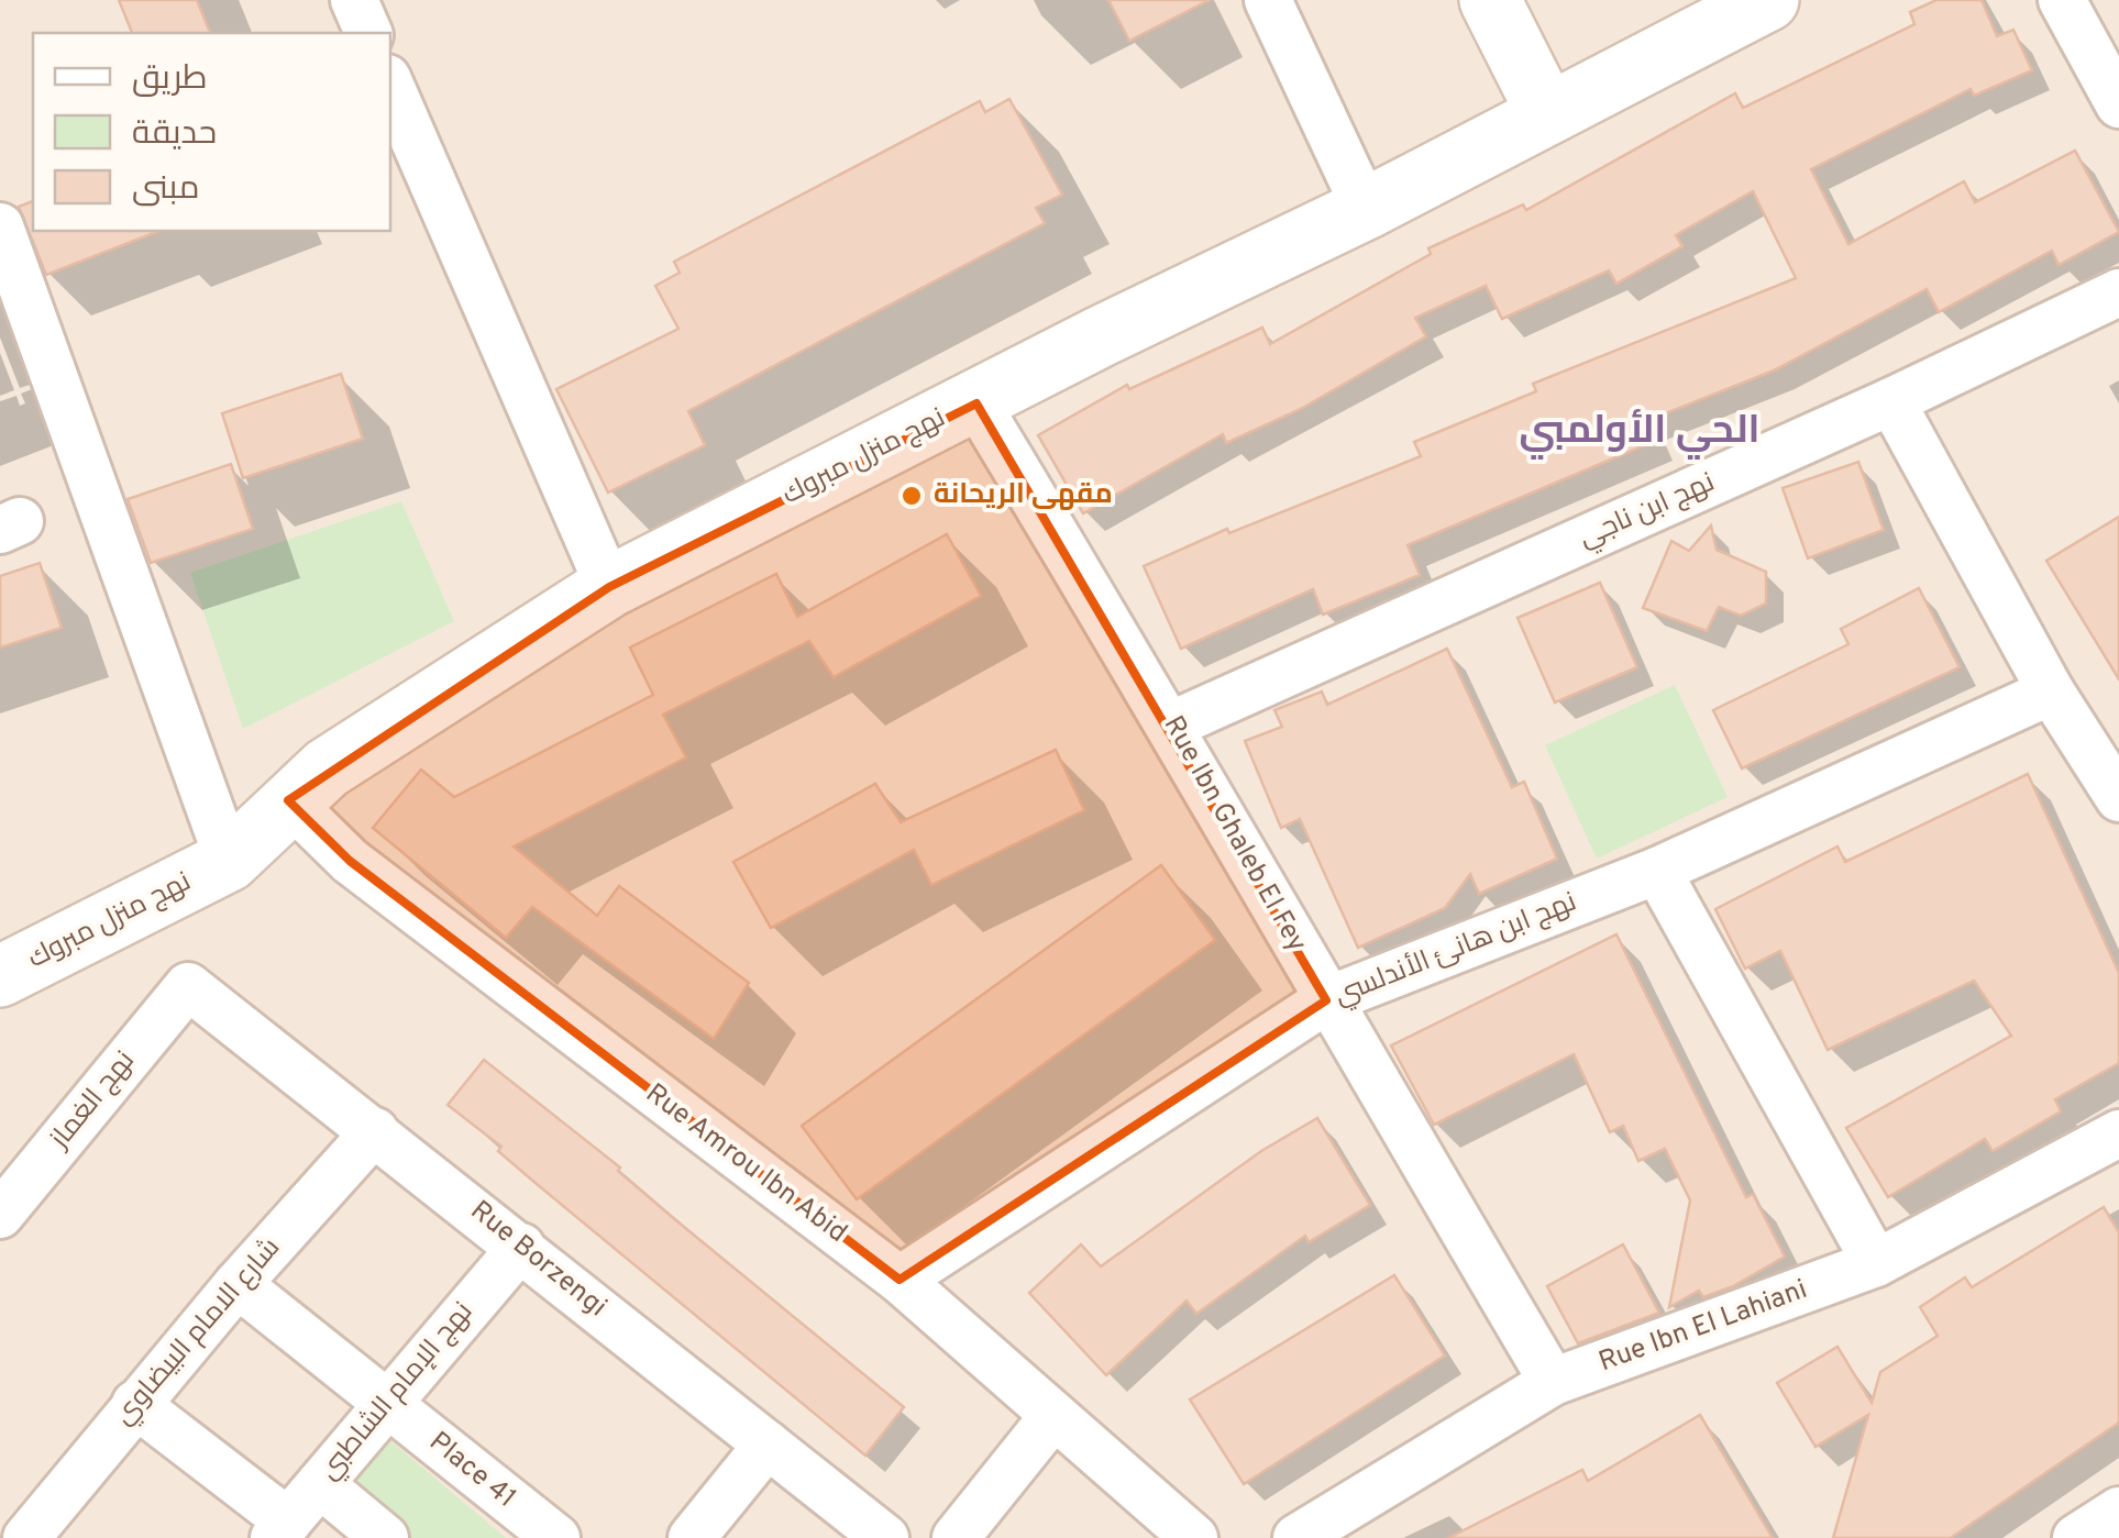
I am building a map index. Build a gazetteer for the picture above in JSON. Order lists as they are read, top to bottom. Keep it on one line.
{"streets":{"street":["نهج منزل مبروك","نهج ابن ناجي","Rue Ibn Ghaleb El Fey","نهج ابن هانئ الأندلسي","نهج الغماز","Rue Amrou Ibn Abid","Rue Borzengi","Rue Ibn El Lahiani","شارع الامام البيضاوي","نهج الإمام الشاطبي","Place 41"]},"crossings":[["نهج منزل مبروك","Rue Ibn Ghaleb El Fey"],["نهج منزل مبروك","Rue Amrou Ibn Abid"],["نهج ابن ناجي","Rue Ibn Ghaleb El Fey"],["Rue Ibn Ghaleb El Fey","نهج ابن هانئ الأندلسي"],["Rue Ibn Ghaleb El Fey","Rue Ibn El Lahiani"],["نهج ابن هانئ الأندلسي","Rue Amrou Ibn Abid"],["نهج الغماز","Rue Borzengi"],["Rue Borzengi","شارع الامام البيضاوي"],["Rue Borzengi","نهج الإمام الشاطبي"],["شارع الامام البيضاوي","Place 41"],["نهج الإمام الشاطبي","Place 41"]],"districts":["الحي الأولمبي"],"places":["مقهى الريحانة"],"legend":["طريق","حديقة","مبنى"]}
